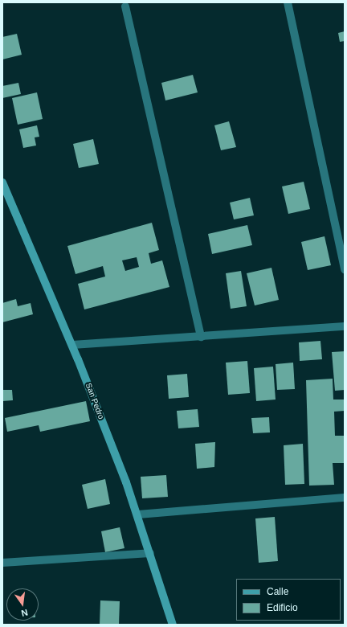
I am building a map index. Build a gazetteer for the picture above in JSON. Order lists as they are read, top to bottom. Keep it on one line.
{"streets":{"main road":["San Pedro"]},"legend":["Calle","Edificio"],"north":"bottom"}
